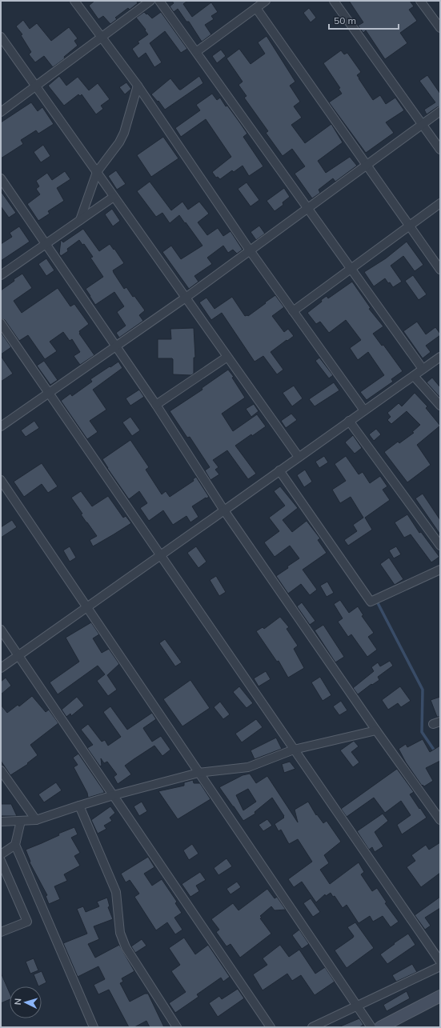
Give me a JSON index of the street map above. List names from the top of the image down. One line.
{"scale_bar":"50 m","north":"left"}
